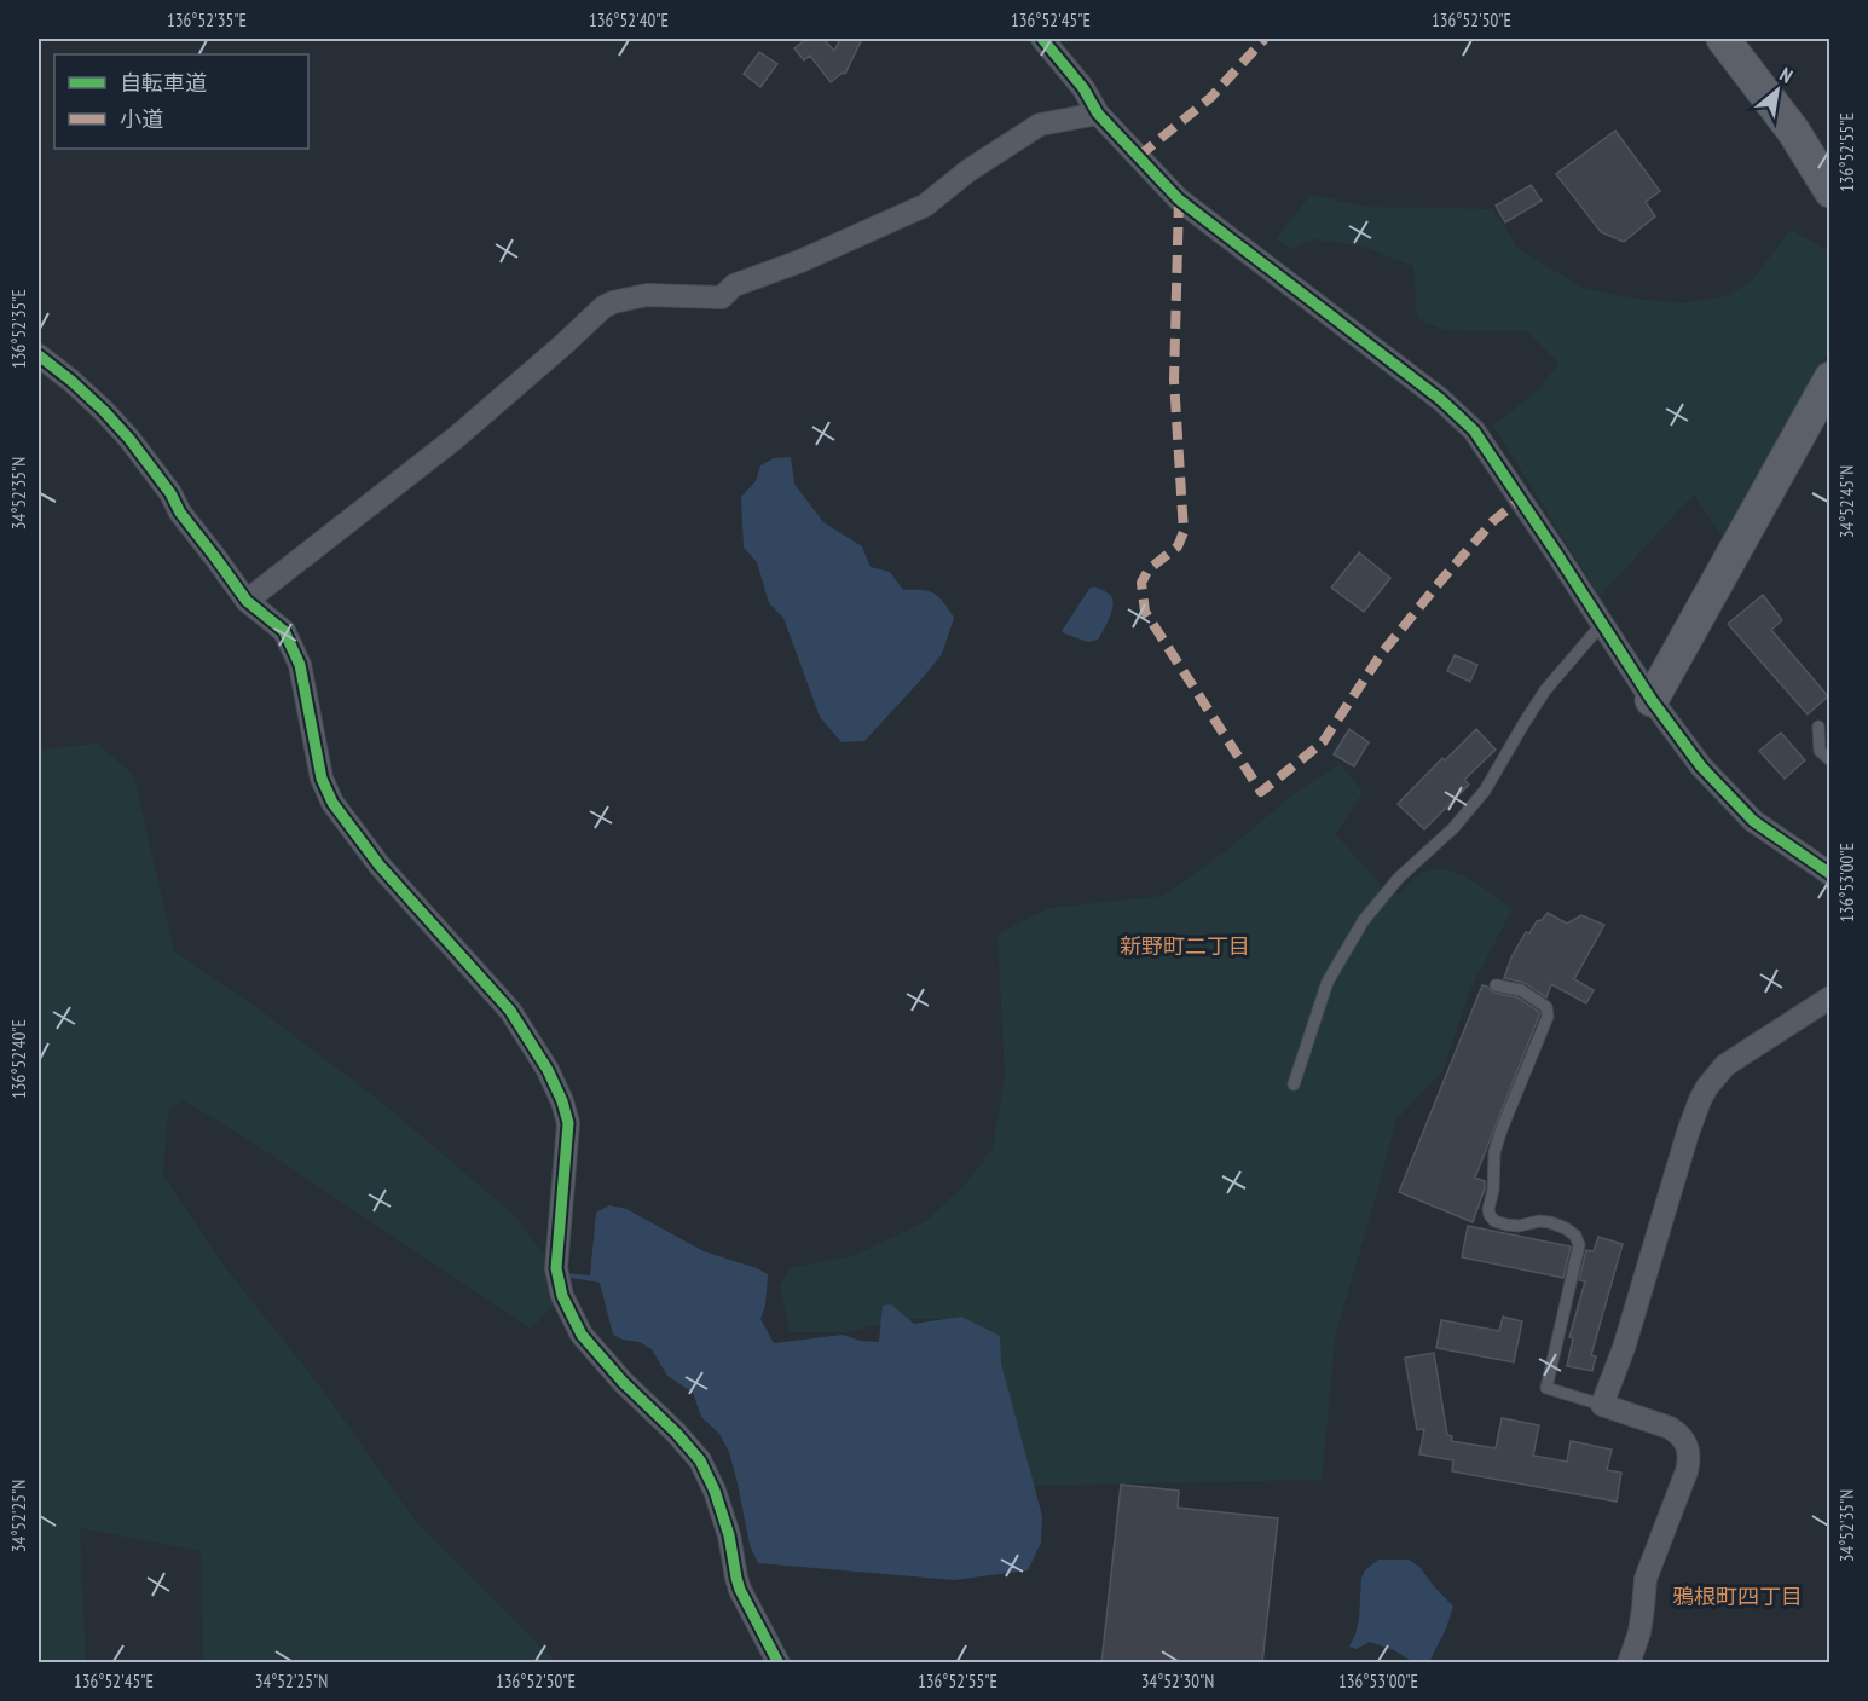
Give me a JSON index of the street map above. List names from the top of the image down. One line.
{"districts":["新野町二丁目","鴉根町四丁目"],"legend":["自転車道","小道"],"north":"top right","coordinates":["136°52'35\"E","136°52'40\"E","136°52'45\"E","136°52'50\"E","136°52'55\"E","34°52'35\"N","34°52'45\"N","136°53'00\"E","34°52'25\"N","34°52'30\"N"]}
